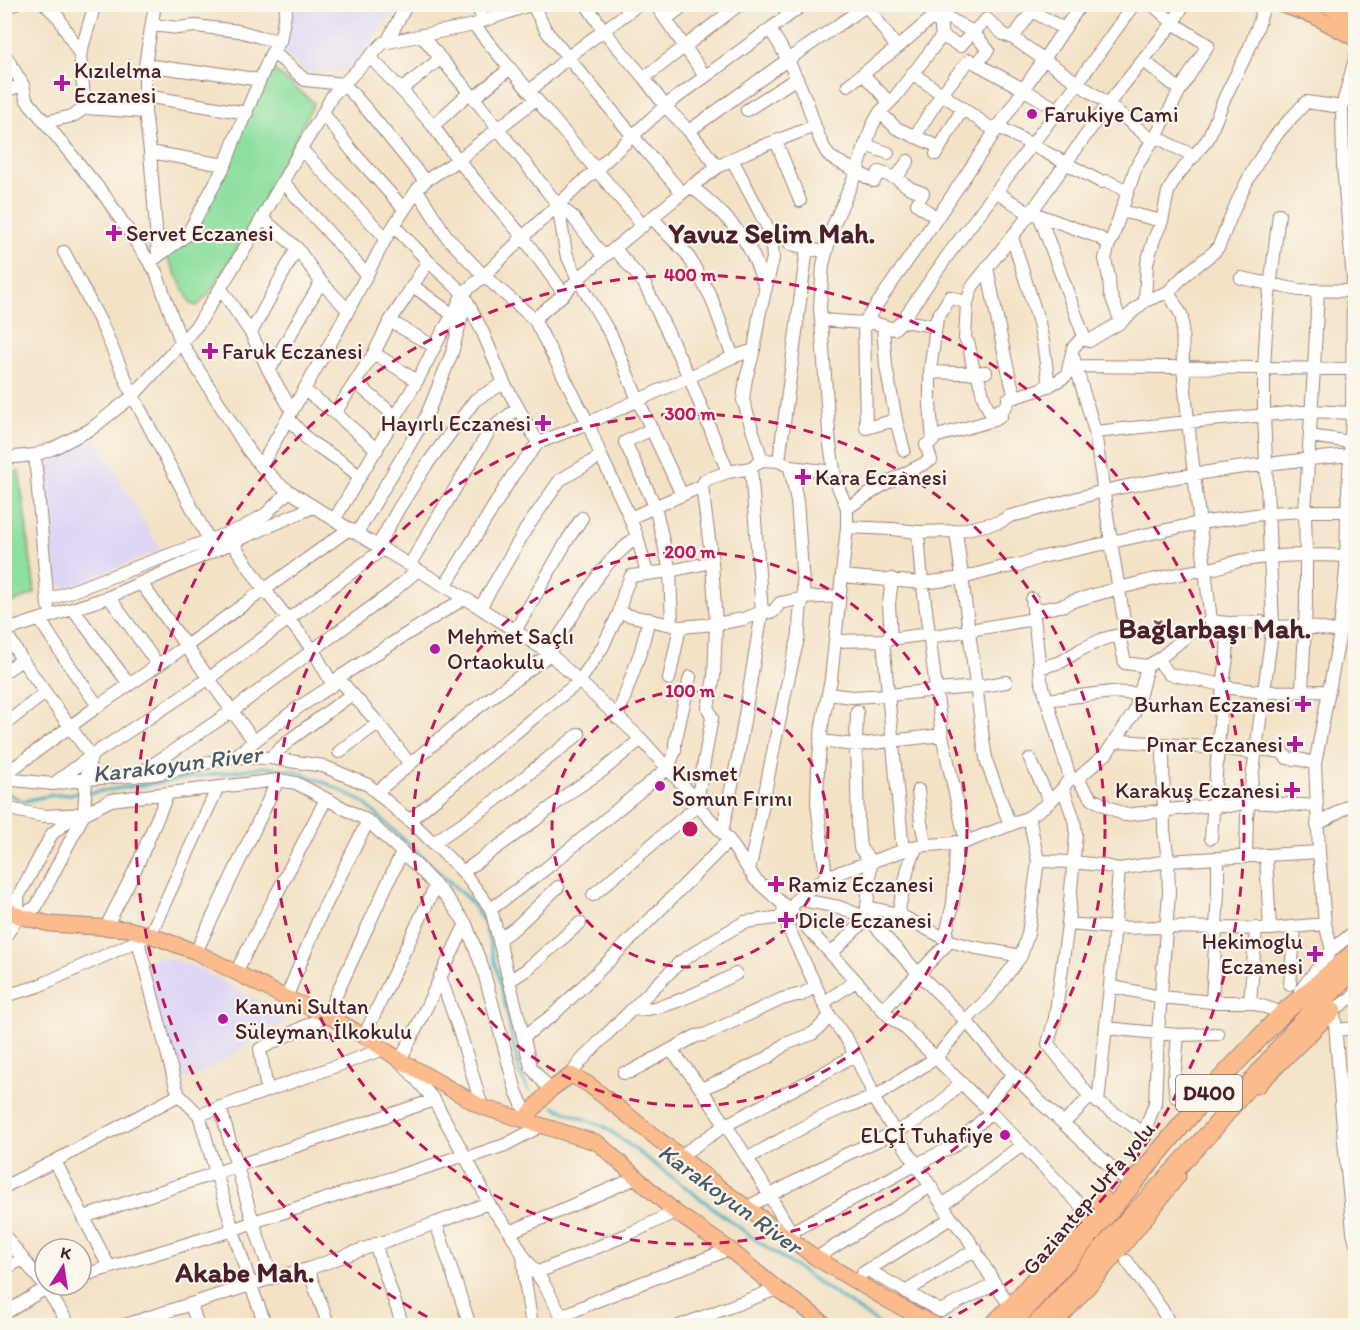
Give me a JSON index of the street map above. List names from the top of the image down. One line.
{"streets":{"highway":["D400","Gaziantep-Urfa yolu"]},"districts":["Yavuz Selim Mah.","Bağlarbaşı Mah.","Akabe Mah."],"water":["Karakoyun River"],"places":{"health":["Kızılelma Eczanesi","Servet Eczanesi","Faruk Eczanesi","Hayırlı Eczanesi","Kara Eczanesi","Burhan Eczanesi","Pınar Eczanesi","Karakuş Eczanesi","Ramiz Eczanesi","Dicle Eczanesi","Hekimoglu Eczanesi"],"other":["Farukiye Cami","Mehmet Saçlı Ortaokulu","Kısmet Somun Fırını","Kanuni Sultan Süleyman İlkokulu","ELÇİ Tuhafiye"]},"north":"top","rings":["400 m","300 m","200 m","100 m"]}
